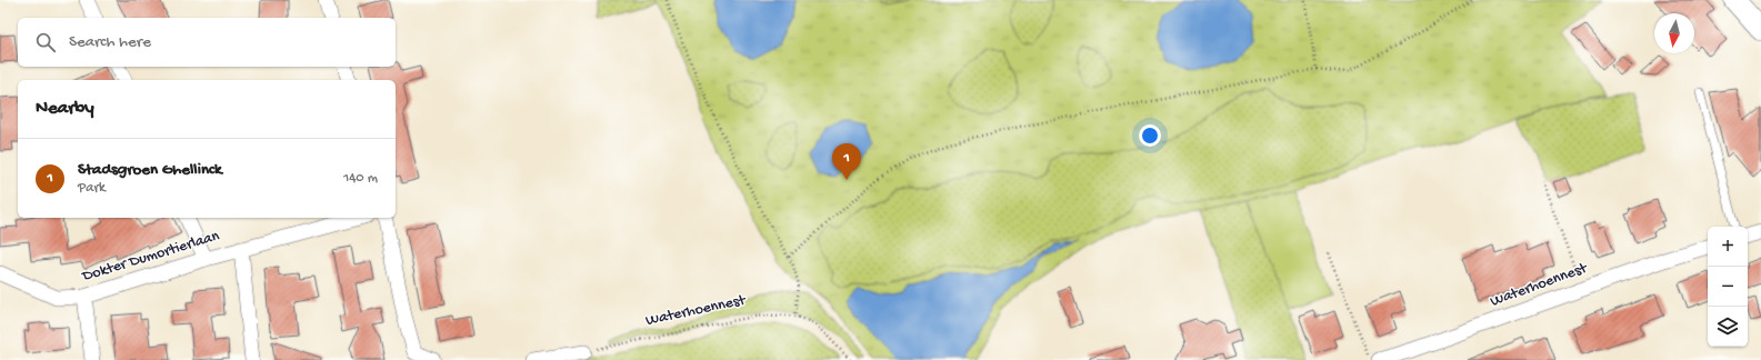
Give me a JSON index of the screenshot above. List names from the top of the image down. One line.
{"streets":{"street":["Dokter Dumortierlaan","Waterhoennest"]},"north":"bottom","page":{"search":"Search here","heading":"Nearby","list":[{"mark":"1","name":"Stadsgroen Ghellinck","note":"Park","value":"140 m"}],"pins":"1","map_buttons":["+","−"]}}
